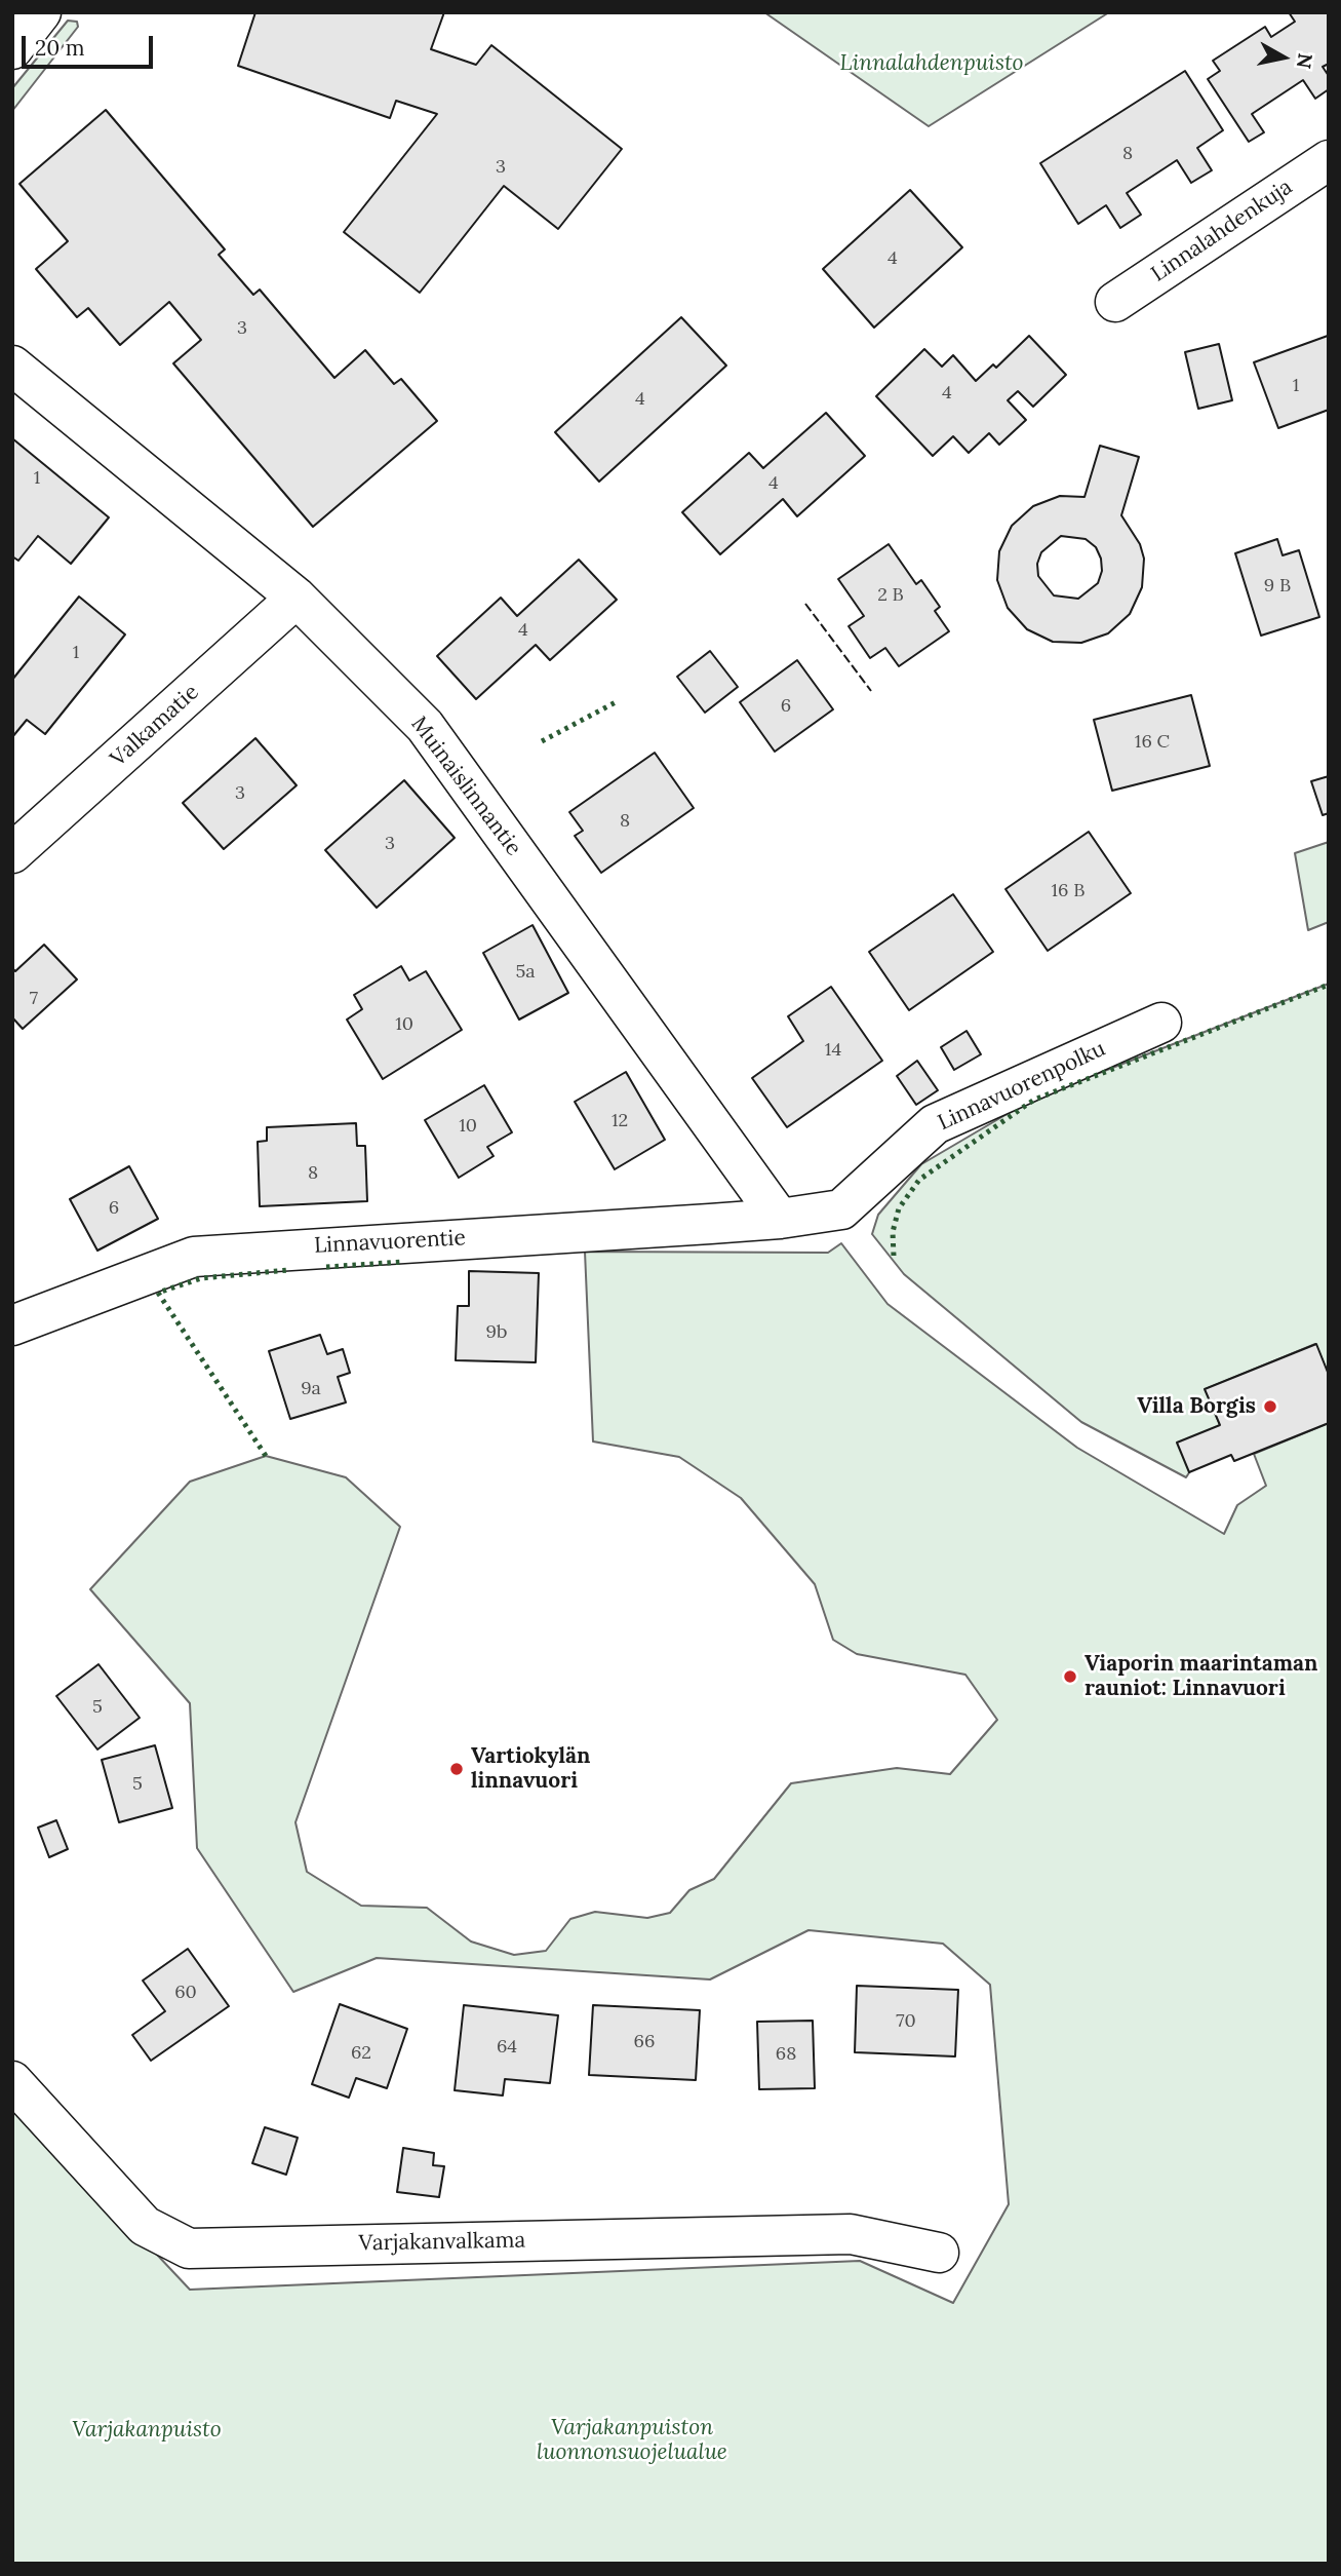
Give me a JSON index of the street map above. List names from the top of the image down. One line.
{"streets":{"street":["Linnalahdenkuja","Valkamatie","Muinaislinnantie","Linnavuorenpolku","Linnavuorentie","Varjakanvalkama"]},"crossings":[["Valkamatie","Muinaislinnantie"],["Muinaislinnantie","Linnavuorenpolku"],["Muinaislinnantie","Linnavuorentie"],["Linnavuorenpolku","Linnavuorentie"]],"parks":["Linnalahdenpuisto","Varjakanpuiston luonnonsuojelualue","Varjakanpuisto"],"places":["Villa Borgis","Viaporin maarintaman rauniot: Linnavuori","Vartiokylän linnavuori"],"house_numbers":["8","3","4","3","1","4","4","1","4","9 B","2 B","4","1","6","16 C","3","8","3","16 B","5a","7","10","14","12","10","8","6","9b","9a","5","5","60","70","66","64","62","68"],"scale_bar":"20 m","north":"right"}
